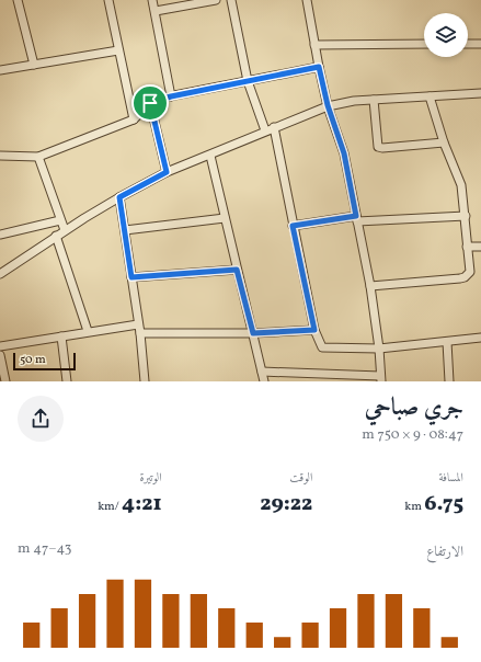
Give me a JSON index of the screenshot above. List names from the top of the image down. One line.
{"scale_bar":"50 m","page":{"scale":"50 m","heading":["جري صباحي","08:47 · 9 × 750 m"],"stats":[["المسافة","6.75 km"],["الوقت","29:22"],["الوتيرة","4:21 /km"]],"chart":["الارتفاع","43–47 m"]}}
